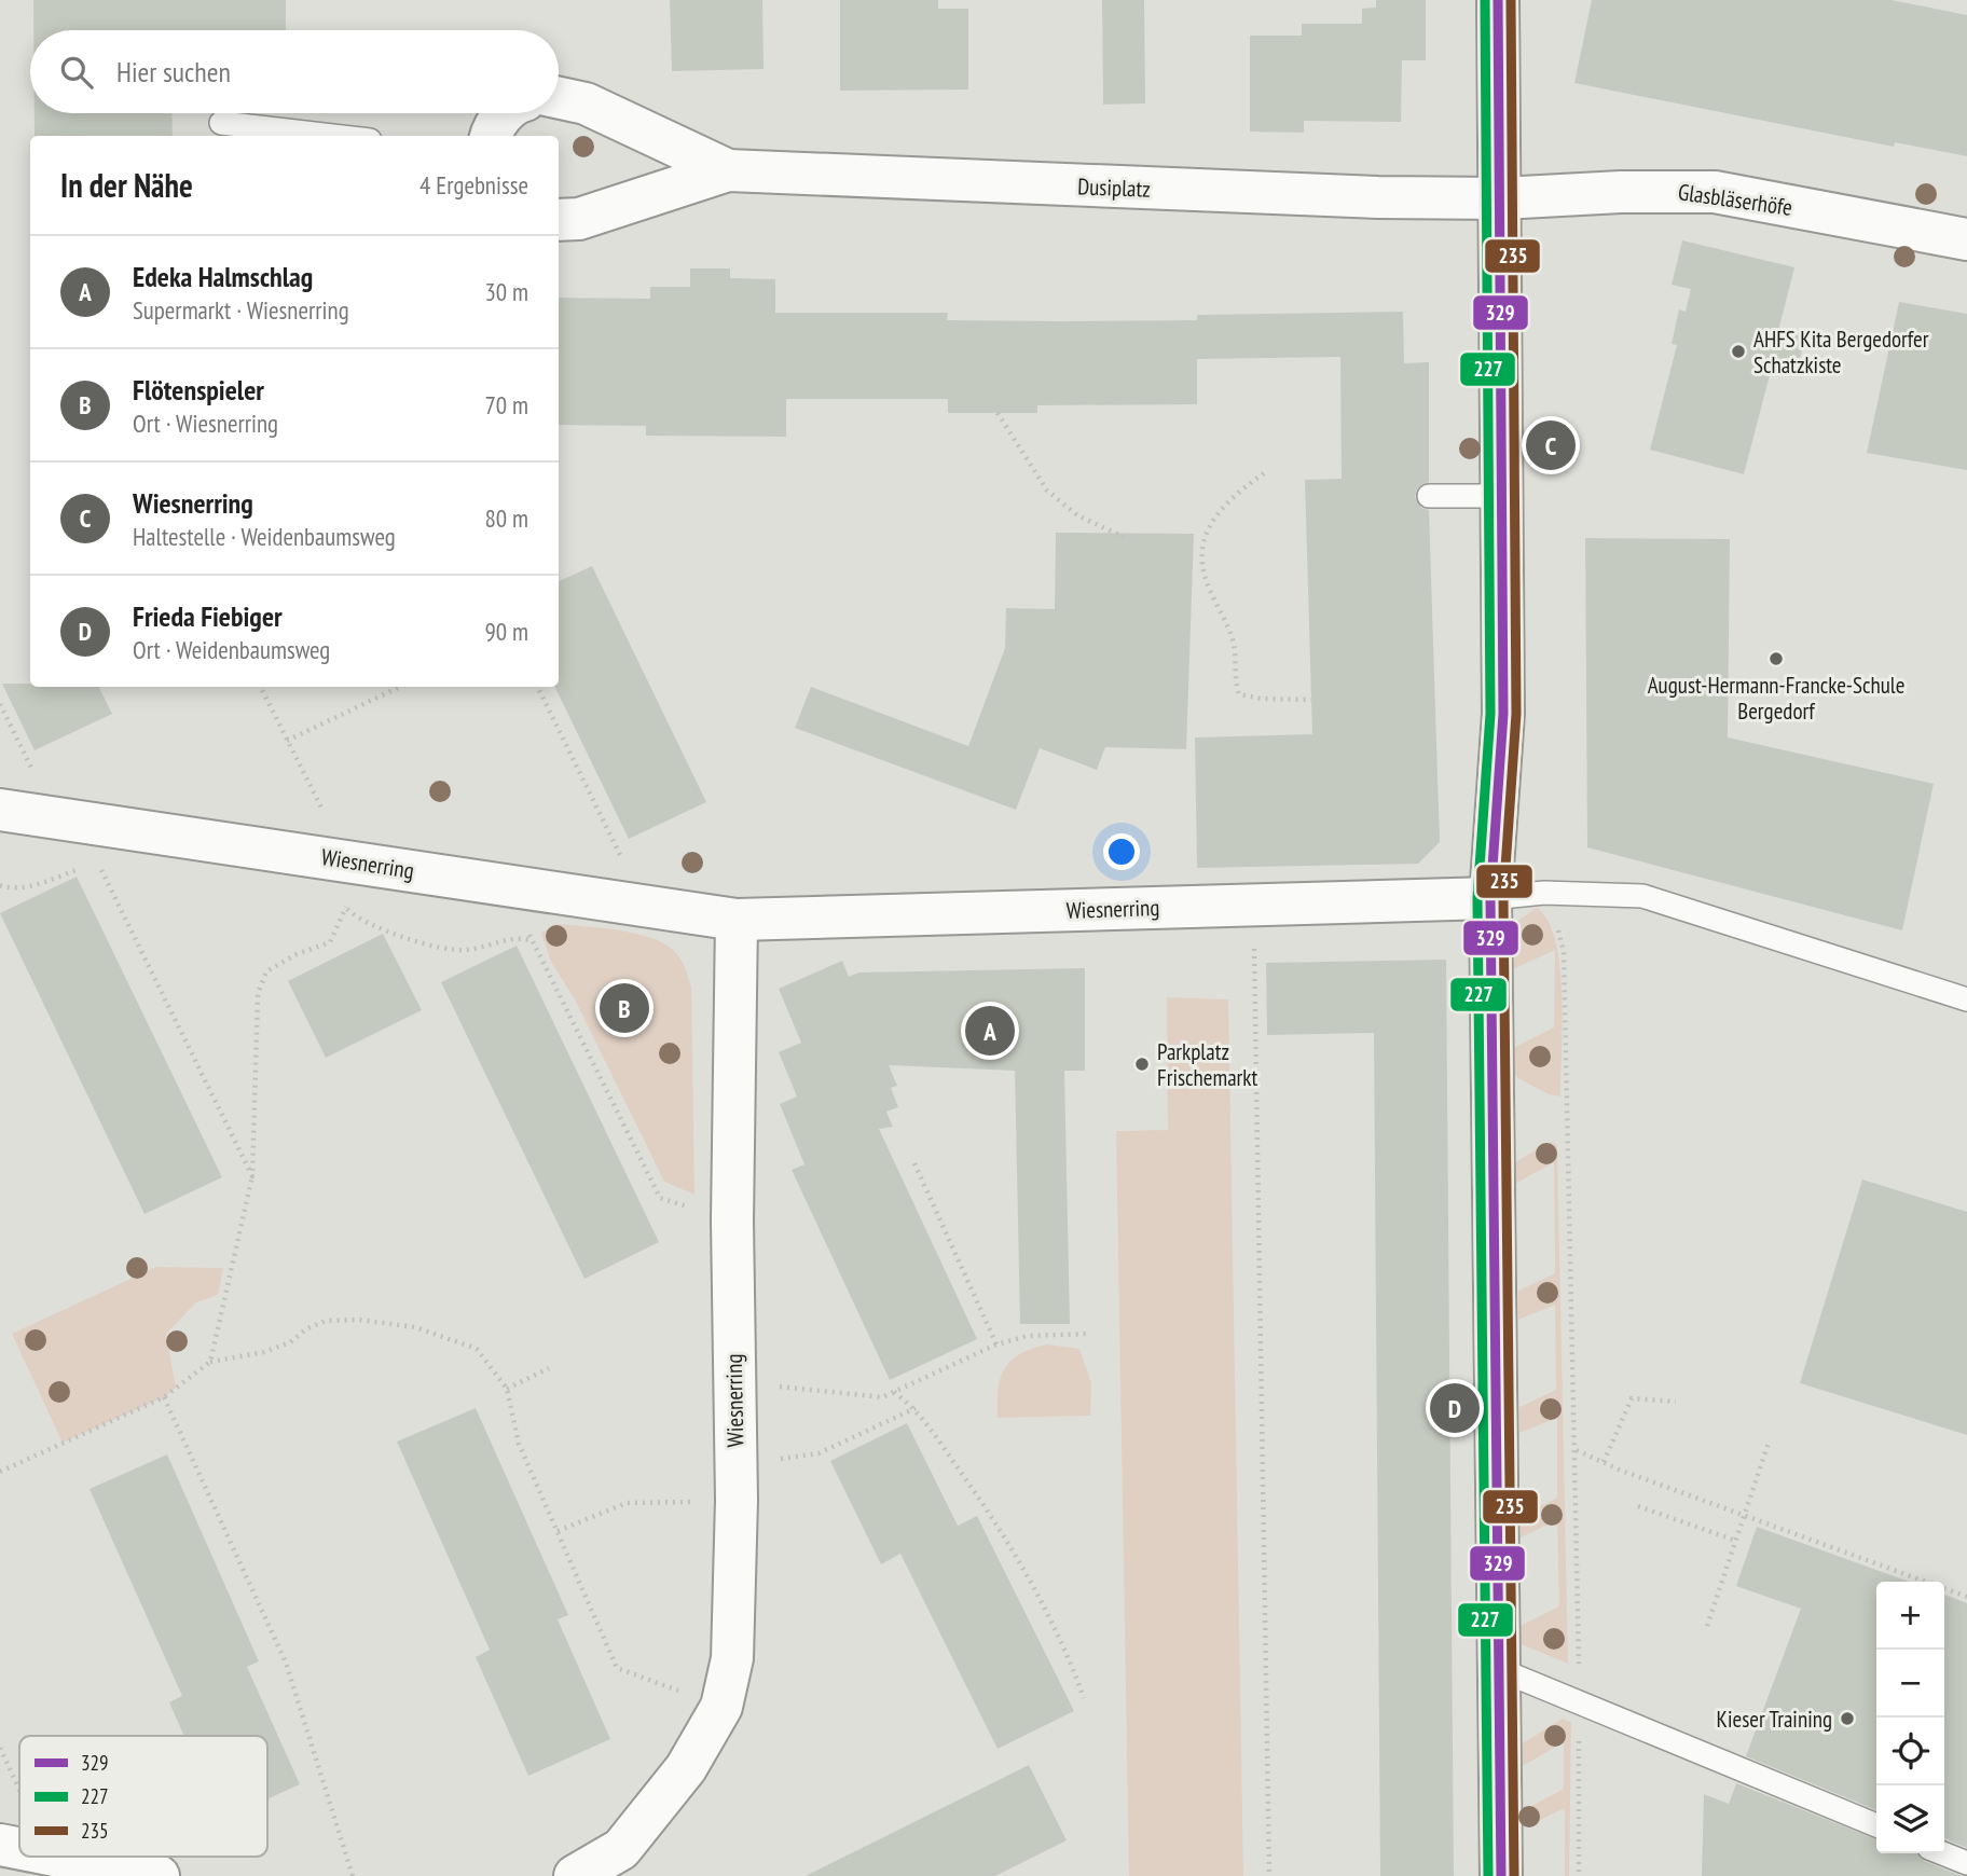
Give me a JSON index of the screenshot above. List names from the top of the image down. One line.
{"streets":{"street":["Dusiplatz","Glasbläserhöfe","Wiesnerring"]},"crossings":[["Dusiplatz","Glasbläserhöfe"]],"places":["AHFS Kita Bergedorfer Schatzkiste","August-Hermann-Francke-Schule Bergedorf","Parkplatz Frischemarkt","Kieser Training"],"lines":["transit line 329","transit line 227","transit line 235"],"legend":["329","227","235"],"page":{"search":"Hier suchen","heading":["In der Nähe","4 Ergebnisse"],"list":[{"mark":"A","name":"Edeka Halmschlag","note":"Supermarkt · Wiesnerring","value":"30 m"},{"mark":"B","name":"Flötenspieler","note":"Ort · Wiesnerring","value":"70 m"},{"mark":"C","name":"Wiesnerring","note":"Haltestelle · Weidenbaumsweg","value":"80 m"},{"mark":"D","name":"Frieda Fiebiger","note":"Ort · Weidenbaumsweg","value":"90 m"}],"pins":["C","B","A","D"],"map_buttons":["+","−"]}}
